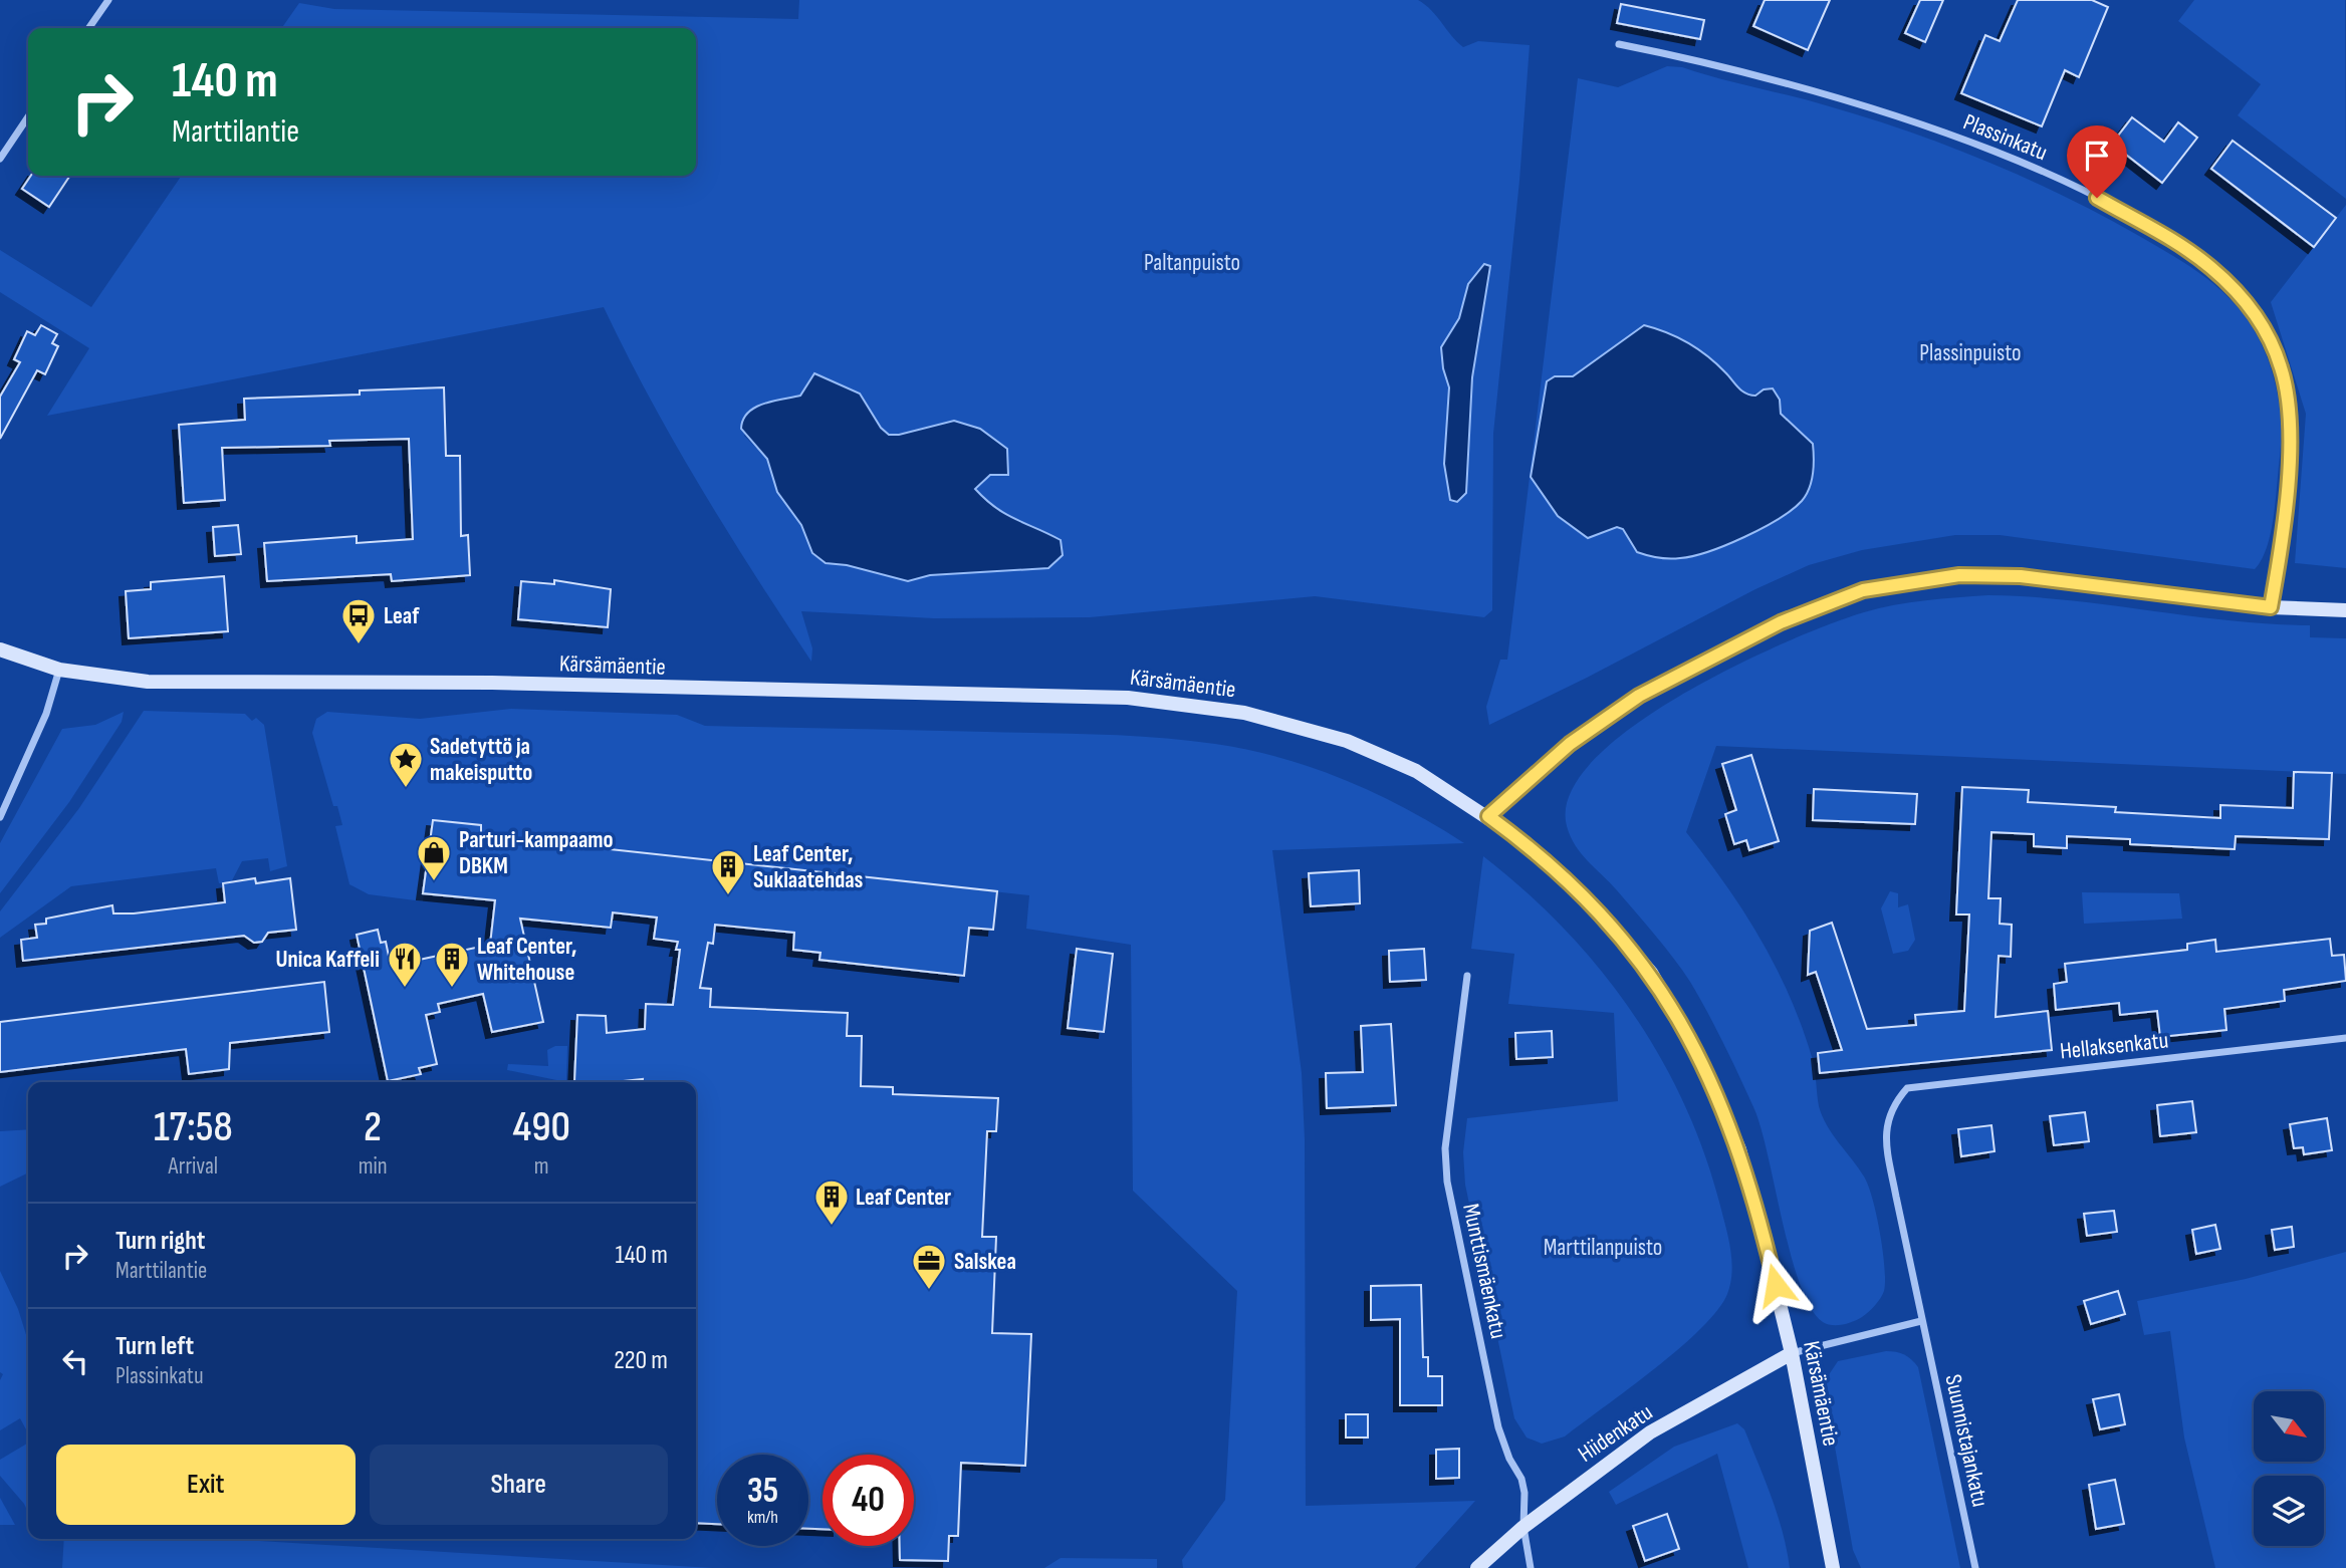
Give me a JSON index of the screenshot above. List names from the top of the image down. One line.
{"streets":{"street":["Plassinkatu","Kärsämäentie","Hellaksenkatu","Munttismäenkatu","Hiidenkatu","Suunnistajankatu"]},"crossings":[["Kärsämäentie","Hiidenkatu"],["Hellaksenkatu","Suunnistajankatu"],["Munttismäenkatu","Hiidenkatu"]],"parks":["Paltanpuisto","Plassinpuisto","Marttilanpuisto"],"places":{"bus stop":["Leaf"],"place":["Sadetyttö ja makeisputto"],"shop":["Parturi-kampaamo DBKM"],"building":["Leaf Center, Suklaatehdas","Leaf Center, Whitehouse","Leaf Center"],"restaurant":["Unica Kaffeli"],"office":["Salskea"]},"north":"bottom right","page":{"turn":["140 m","Marttilantie"],"eta":["17:58","Arrival","2","min","490","m"],"list":[{"name":"Turn right","note":"Marttilantie","value":"140 m"},{"name":"Turn left","note":"Plassinkatu","value":"220 m"}],"buttons":["Exit","Share"],"speed":"35 km/h","limit":"40"}}
